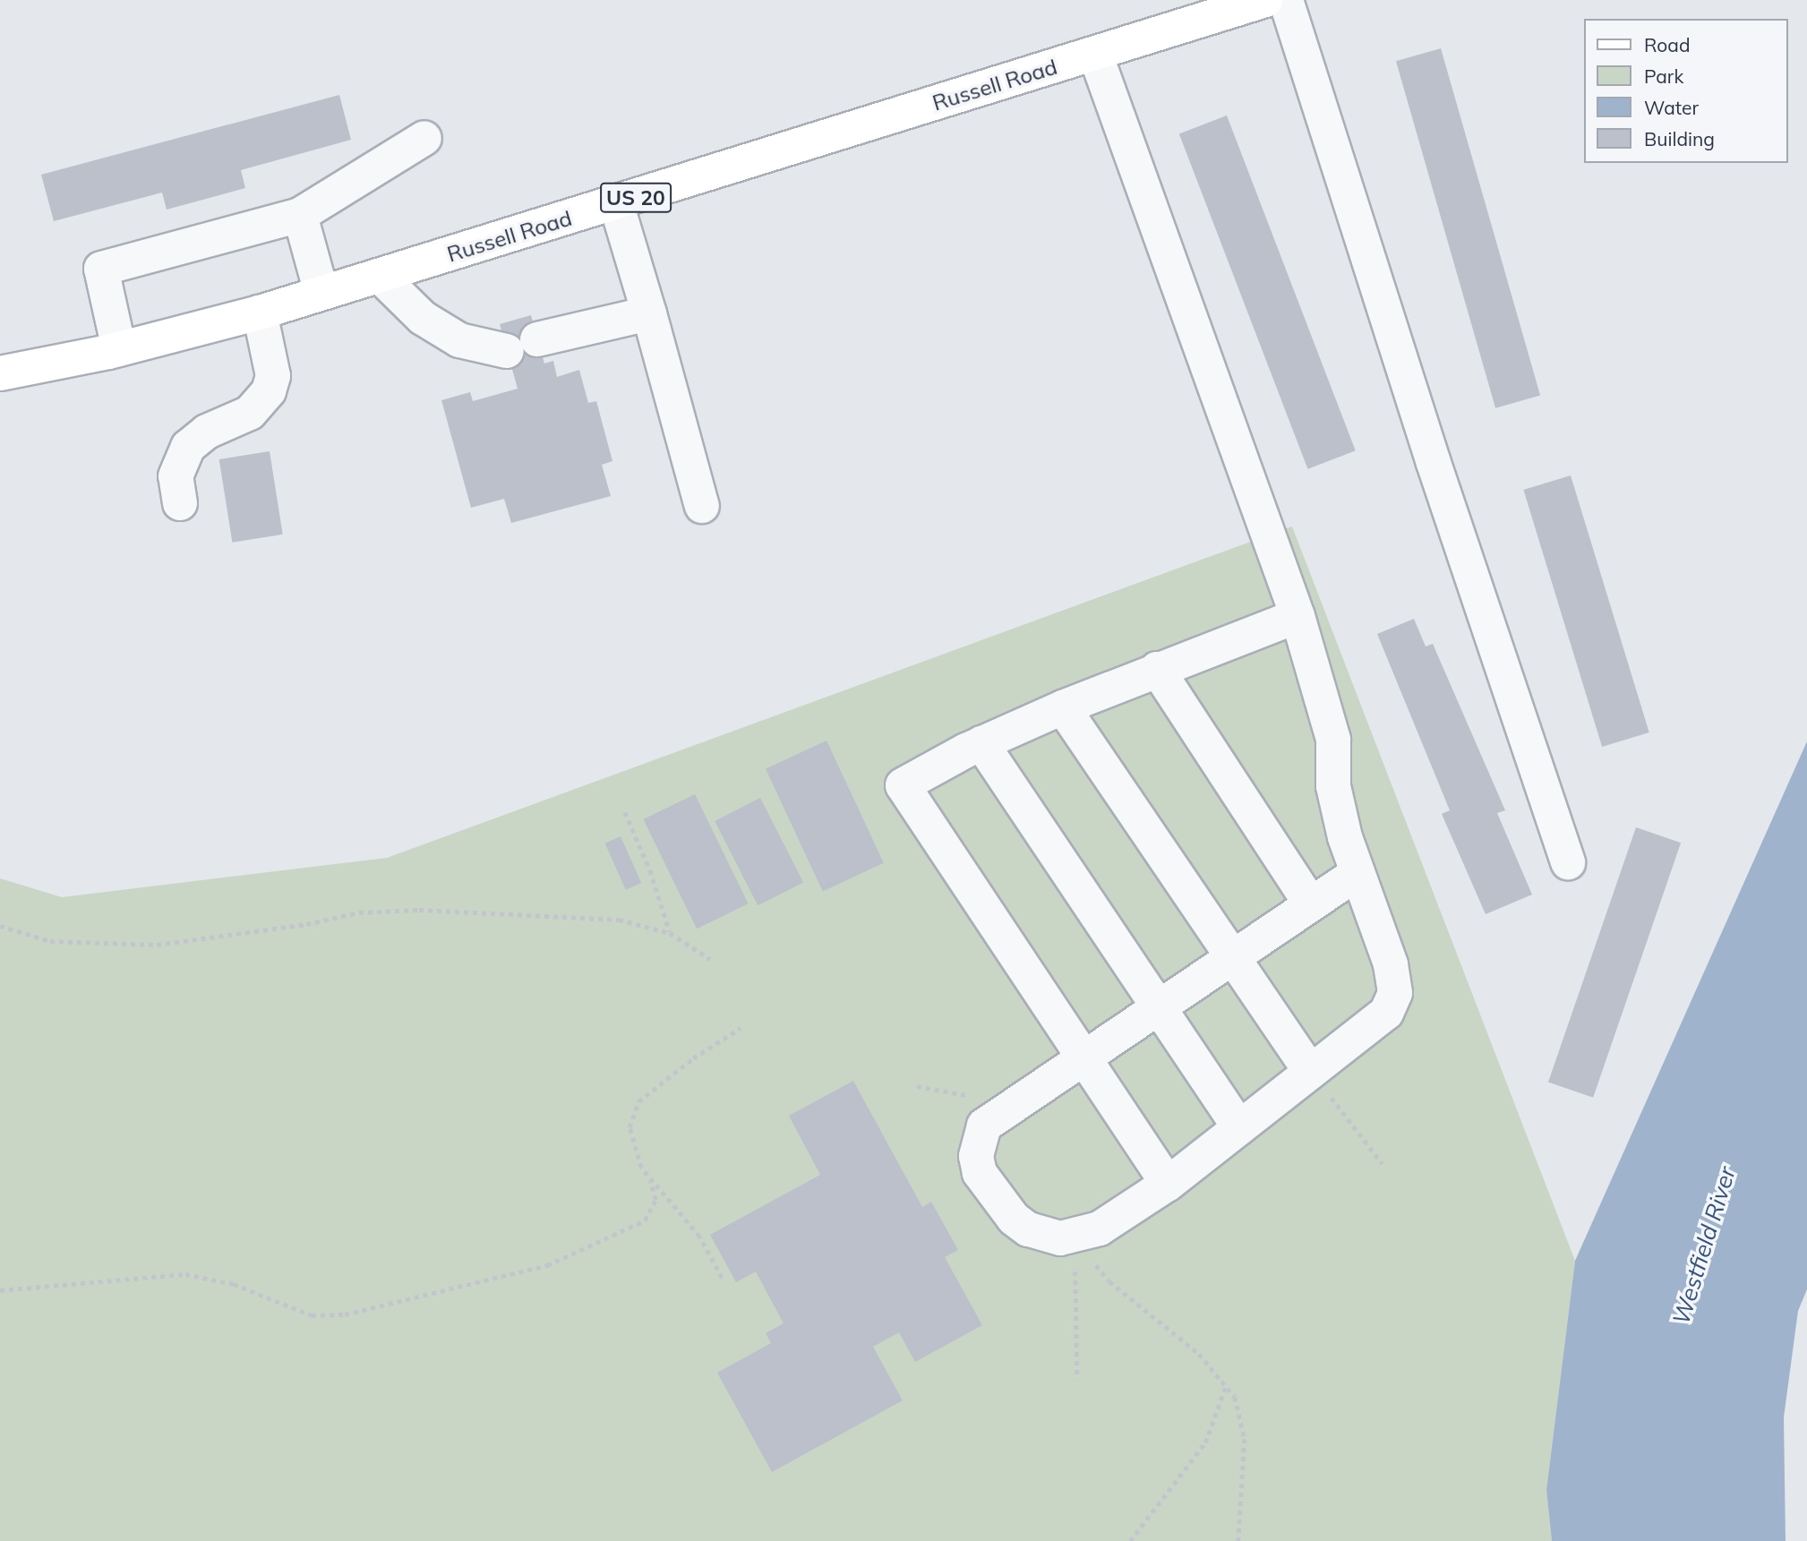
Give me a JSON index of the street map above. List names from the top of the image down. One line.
{"streets":{"main road":["Russell Road","US 20"]},"water":["Westfield River"],"legend":["Road","Park","Water","Building"]}
